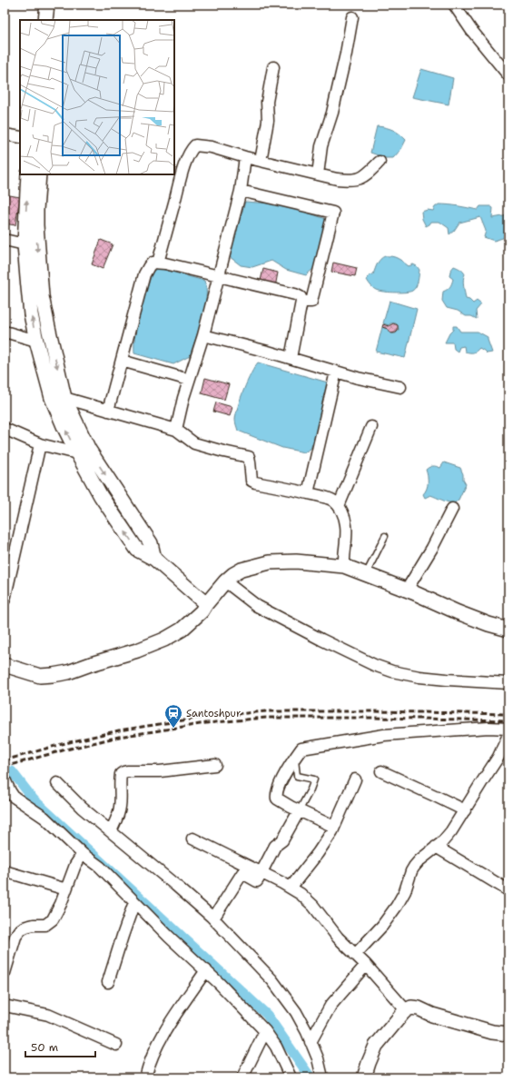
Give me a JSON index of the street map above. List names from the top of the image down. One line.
{"places":{"station":["Santoshpur"]},"scale_bar":"50 m"}
